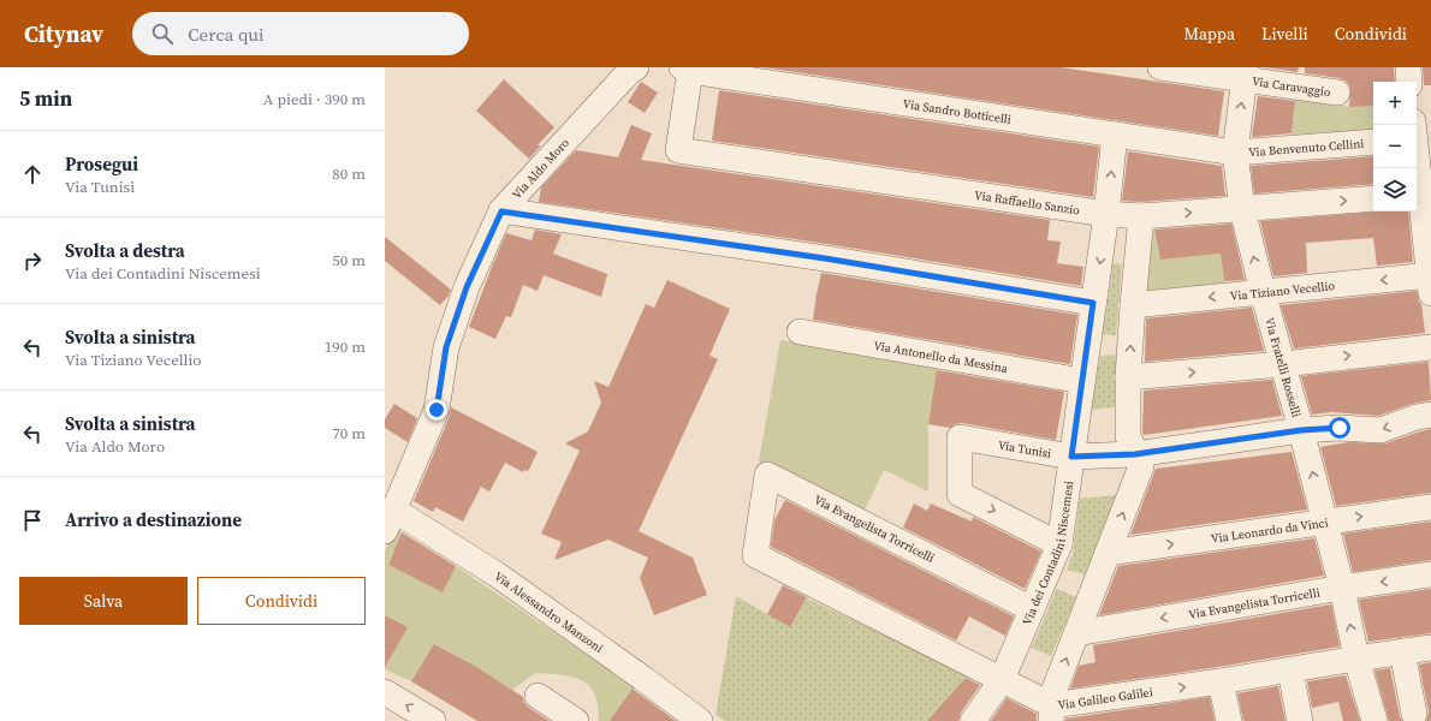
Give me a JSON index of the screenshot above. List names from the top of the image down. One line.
{"streets":{"street":["Via Caravaggio","Via Sandro Botticelli","Via Benvenuto Cellini","Via Aldo Moro","Via Raffaello Sanzio","Via Tiziano Vecellio","Via Antonello da Messina","Via Fratelli Rosselli","Via Tunisi","Via Evangelista Torricelli","Via Leonardo da Vinci","Via dei Contadini Niscemesi","Via Alessandro Manzoni","Via Galileo Galilei"]},"crossings":[["Via Caravaggio","Via Fratelli Rosselli"],["Via Sandro Botticelli","Via Benvenuto Cellini"],["Via Sandro Botticelli","Via Raffaello Sanzio"],["Via Sandro Botticelli","Via Fratelli Rosselli"],["Via Sandro Botticelli","Via dei Contadini Niscemesi"],["Via Benvenuto Cellini","Via Fratelli Rosselli"],["Via Aldo Moro","Via Alessandro Manzoni"],["Via Raffaello Sanzio","Via Fratelli Rosselli"],["Via Raffaello Sanzio","Via dei Contadini Niscemesi"],["Via Tiziano Vecellio","Via Fratelli Rosselli"],["Via Antonello da Messina","Via dei Contadini Niscemesi"],["Via Fratelli Rosselli","Via Tunisi"],["Via Fratelli Rosselli","Via Evangelista Torricelli"],["Via Fratelli Rosselli","Via Leonardo da Vinci"],["Via Fratelli Rosselli","Via Galileo Galilei"],["Via Tunisi","Via dei Contadini Niscemesi"],["Via Evangelista Torricelli","Via dei Contadini Niscemesi"],["Via Evangelista Torricelli","Via Galileo Galilei"],["Via dei Contadini Niscemesi","Via Galileo Galilei"]],"one_way":["Via Evangelista Torricelli"],"page":{"header":"Citynav","search":"Cerca qui","nav":["Mappa","Livelli","Condividi"],"heading":["5 min","A piedi · 390 m"],"map_buttons":["+","−"],"list":[["Prosegui","Via Tunisi","80 m"],["Svolta a destra","Via dei Contadini Niscemesi","50 m"],["Svolta a sinistra","Via Tiziano Vecellio","190 m"],["Svolta a sinistra","Via Aldo Moro","70 m"],"Arrivo a destinazione"],"buttons":["Salva","Condividi"]}}
